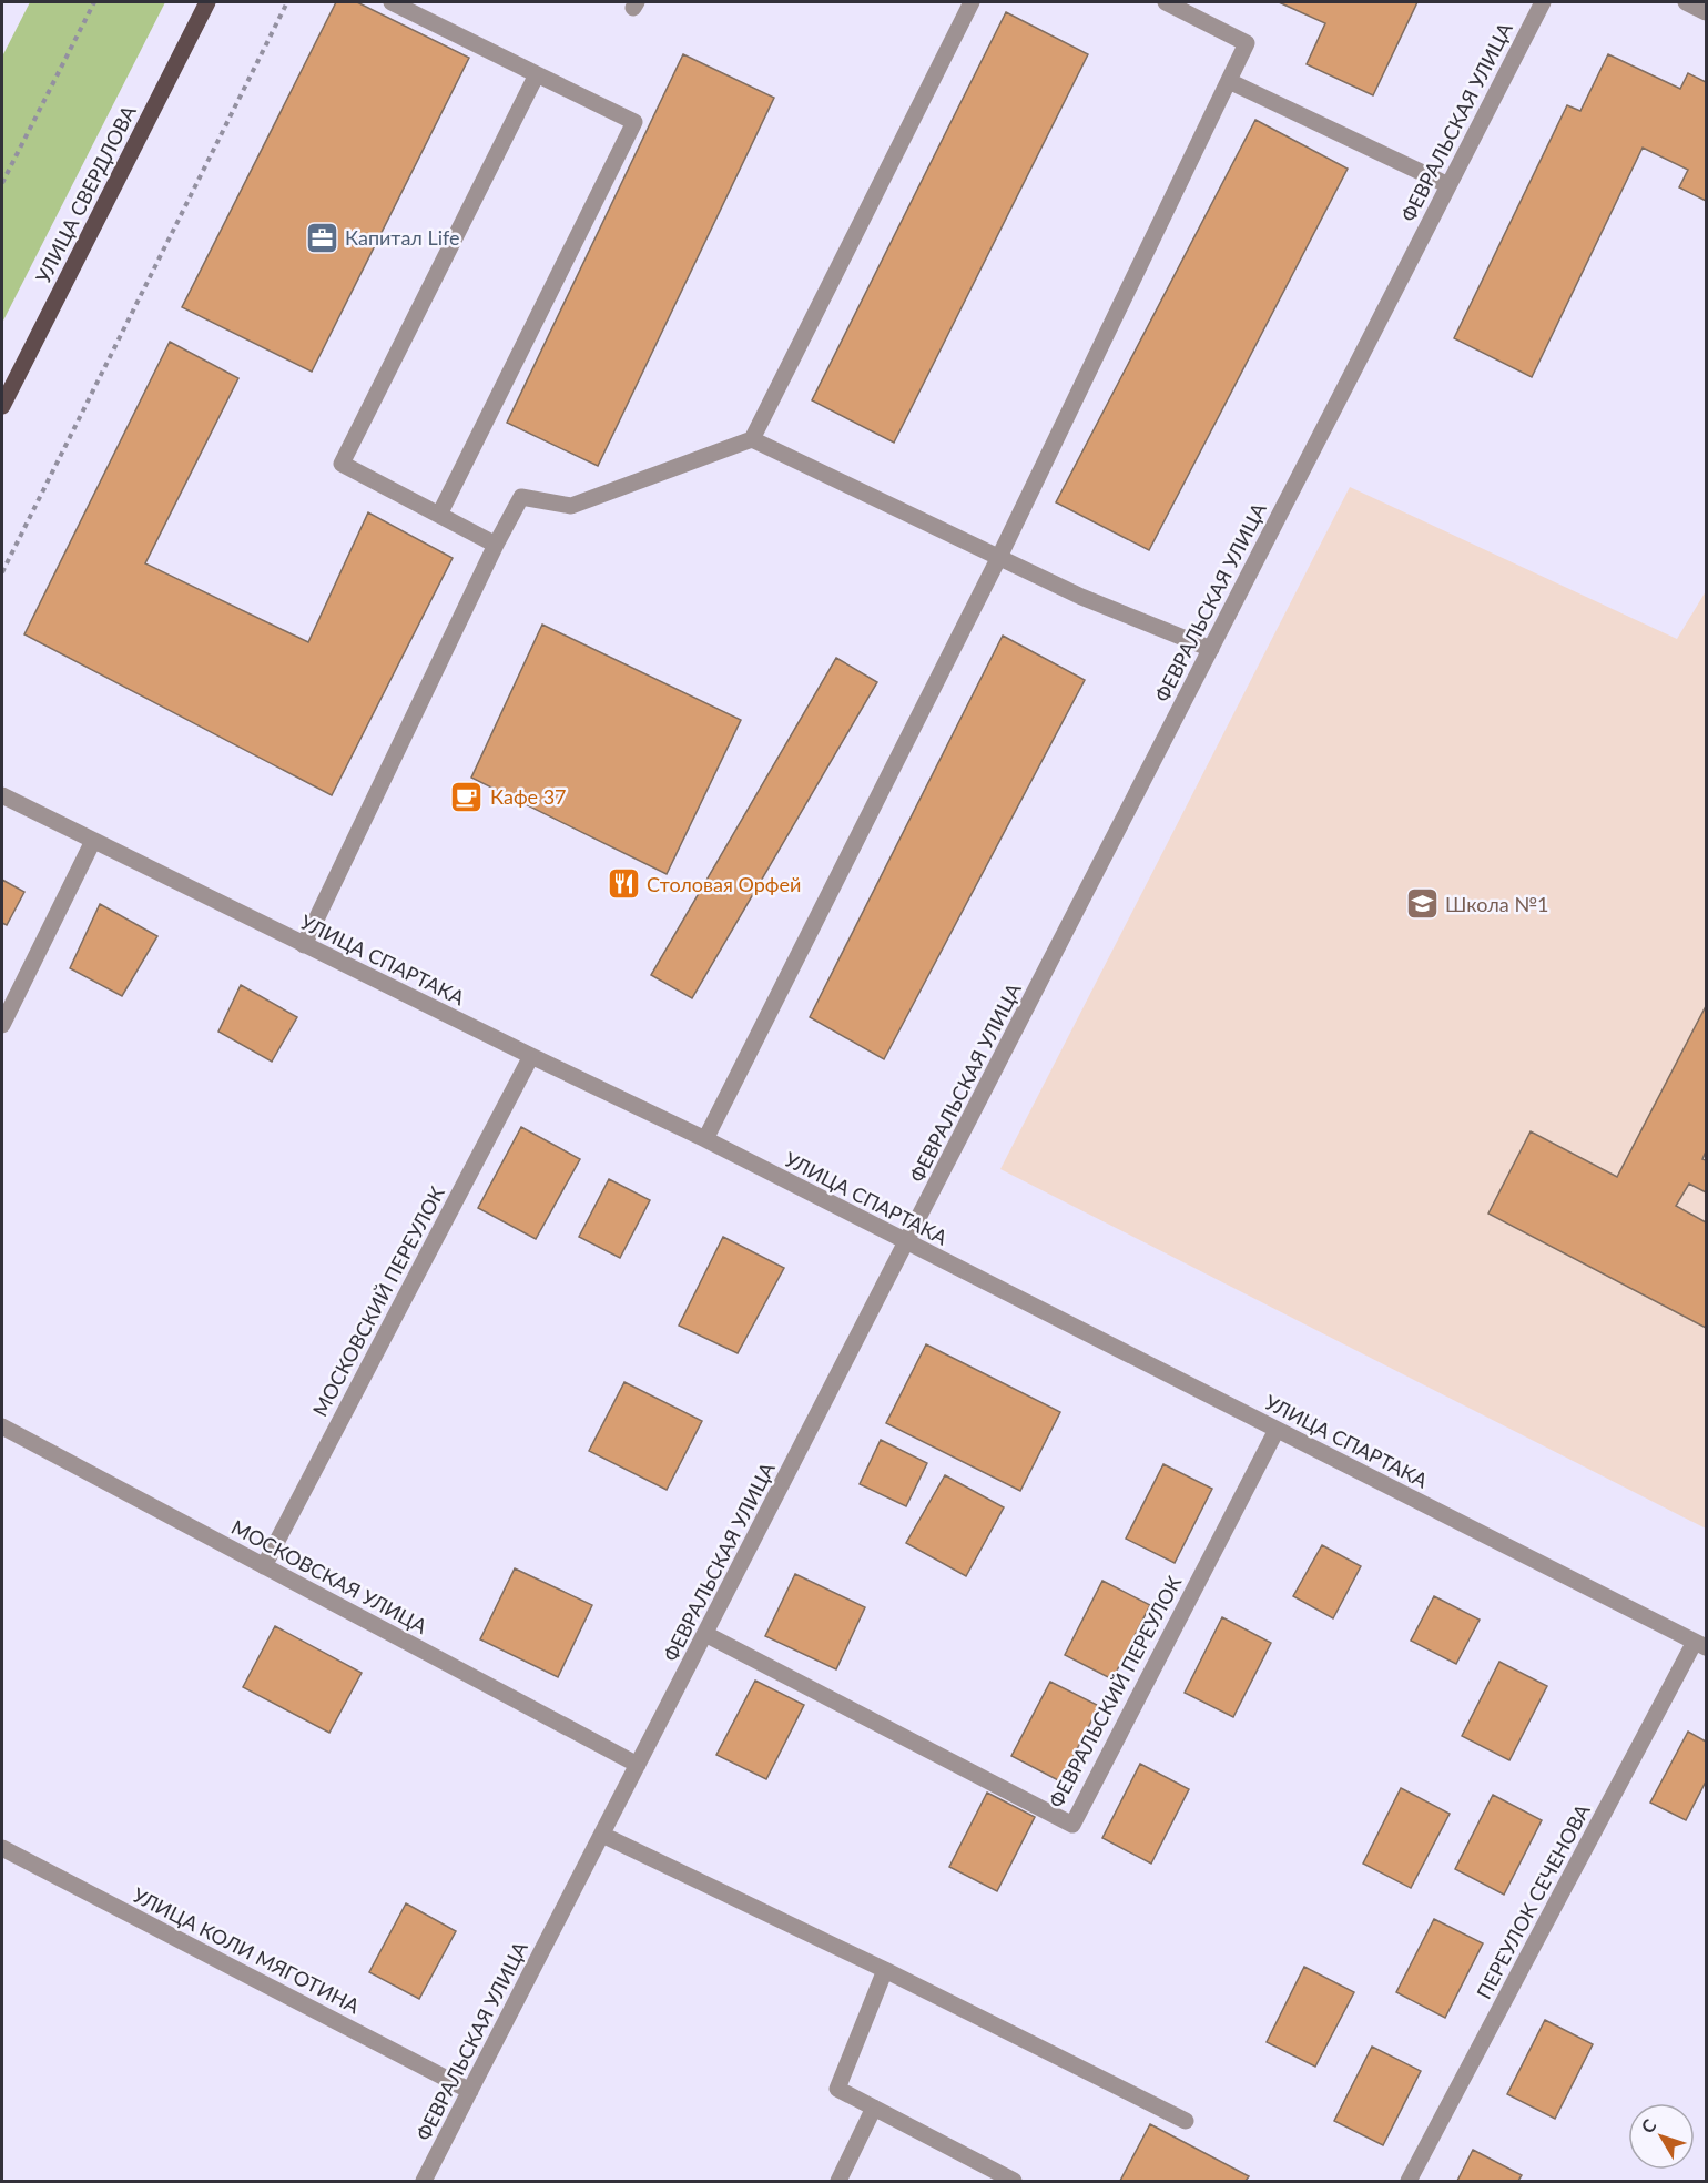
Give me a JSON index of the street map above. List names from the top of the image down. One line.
{"streets":{"main road":["УЛИЦА СВЕРДЛОВА"],"street":["ФЕВРАЛЬСКАЯ УЛИЦА","УЛИЦА СПАРТАКА","МОСКОВСКИЙ ПЕРЕУЛОК","МОСКОВСКАЯ УЛИЦА","ФЕВРАЛЬСКИЙ ПЕРЕУЛОК","ПЕРЕУЛОК СЕЧЕНОВА","УЛИЦА КОЛИ МЯГОТИНА"]},"crossings":[["ФЕВРАЛЬСКАЯ УЛИЦА","УЛИЦА СПАРТАКА"],["ФЕВРАЛЬСКАЯ УЛИЦА","МОСКОВСКАЯ УЛИЦА"],["ФЕВРАЛЬСКАЯ УЛИЦА","ФЕВРАЛЬСКИЙ ПЕРЕУЛОК"],["ФЕВРАЛЬСКАЯ УЛИЦА","УЛИЦА КОЛИ МЯГОТИНА"],["УЛИЦА СПАРТАКА","МОСКОВСКИЙ ПЕРЕУЛОК"],["УЛИЦА СПАРТАКА","ФЕВРАЛЬСКИЙ ПЕРЕУЛОК"],["УЛИЦА СПАРТАКА","ПЕРЕУЛОК СЕЧЕНОВА"],["МОСКОВСКИЙ ПЕРЕУЛОК","МОСКОВСКАЯ УЛИЦА"]],"places":{"office":["Капитал Life"],"cafe":["Кафе 37"],"restaurant":["Столовая Орфей"],"school or university":["Школа №1"]},"north":"top left"}
